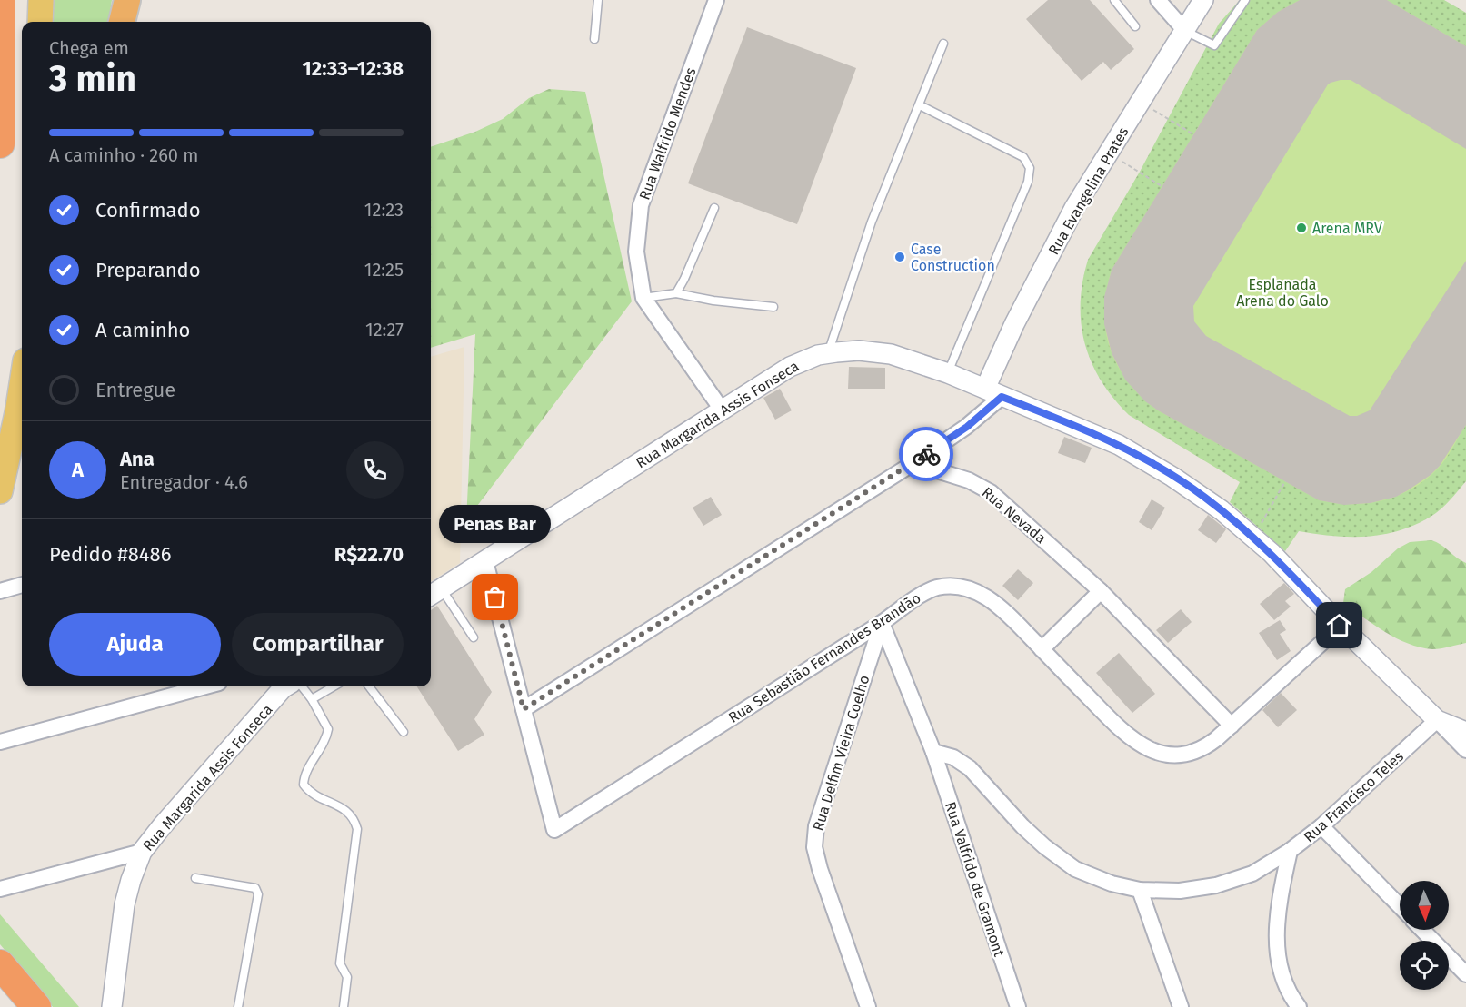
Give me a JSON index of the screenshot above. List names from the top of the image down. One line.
{"streets":{"street":["Rua Walfrido Mendes","Rua Evangelina Prates","Rua Margarida Assis Fonseca","Rua Nevada","Rua Sebastião Fernandes Brandão","Rua Delfim Vieira Coelho","Rua Francisco Teles","Rua Valfrido de Gramont"]},"crossings":[["Rua Walfrido Mendes","Rua Margarida Assis Fonseca"],["Rua Evangelina Prates","Rua Margarida Assis Fonseca"],["Rua Evangelina Prates","Rua Nevada"],["Rua Evangelina Prates","Rua Sebastião Fernandes Brandão"],["Rua Margarida Assis Fonseca","Rua Sebastião Fernandes Brandão"],["Rua Margarida Assis Fonseca","Rua Francisco Teles"],["Rua Nevada","Rua Sebastião Fernandes Brandão"],["Rua Sebastião Fernandes Brandão","Rua Delfim Vieira Coelho"],["Rua Francisco Teles","Rua Valfrido de Gramont"]],"parks":["Esplanada Arena do Galo"],"places":["Arena MRV","Case Construction","Penas Bar"],"north":"bottom","page":{"heading":["3 min","Chega em","12:33–12:38"],"panel":["Ana","Entregador · 4.6","Pedido #8486","R$22.70"],"bar":"A caminho · 260 m","list":[["Confirmado","12:23"],["Preparando","12:25"],["A caminho","12:27"],"Entregue"],"round":"A","bubble":"Penas Bar","buttons":["Ajuda","Compartilhar"]}}
